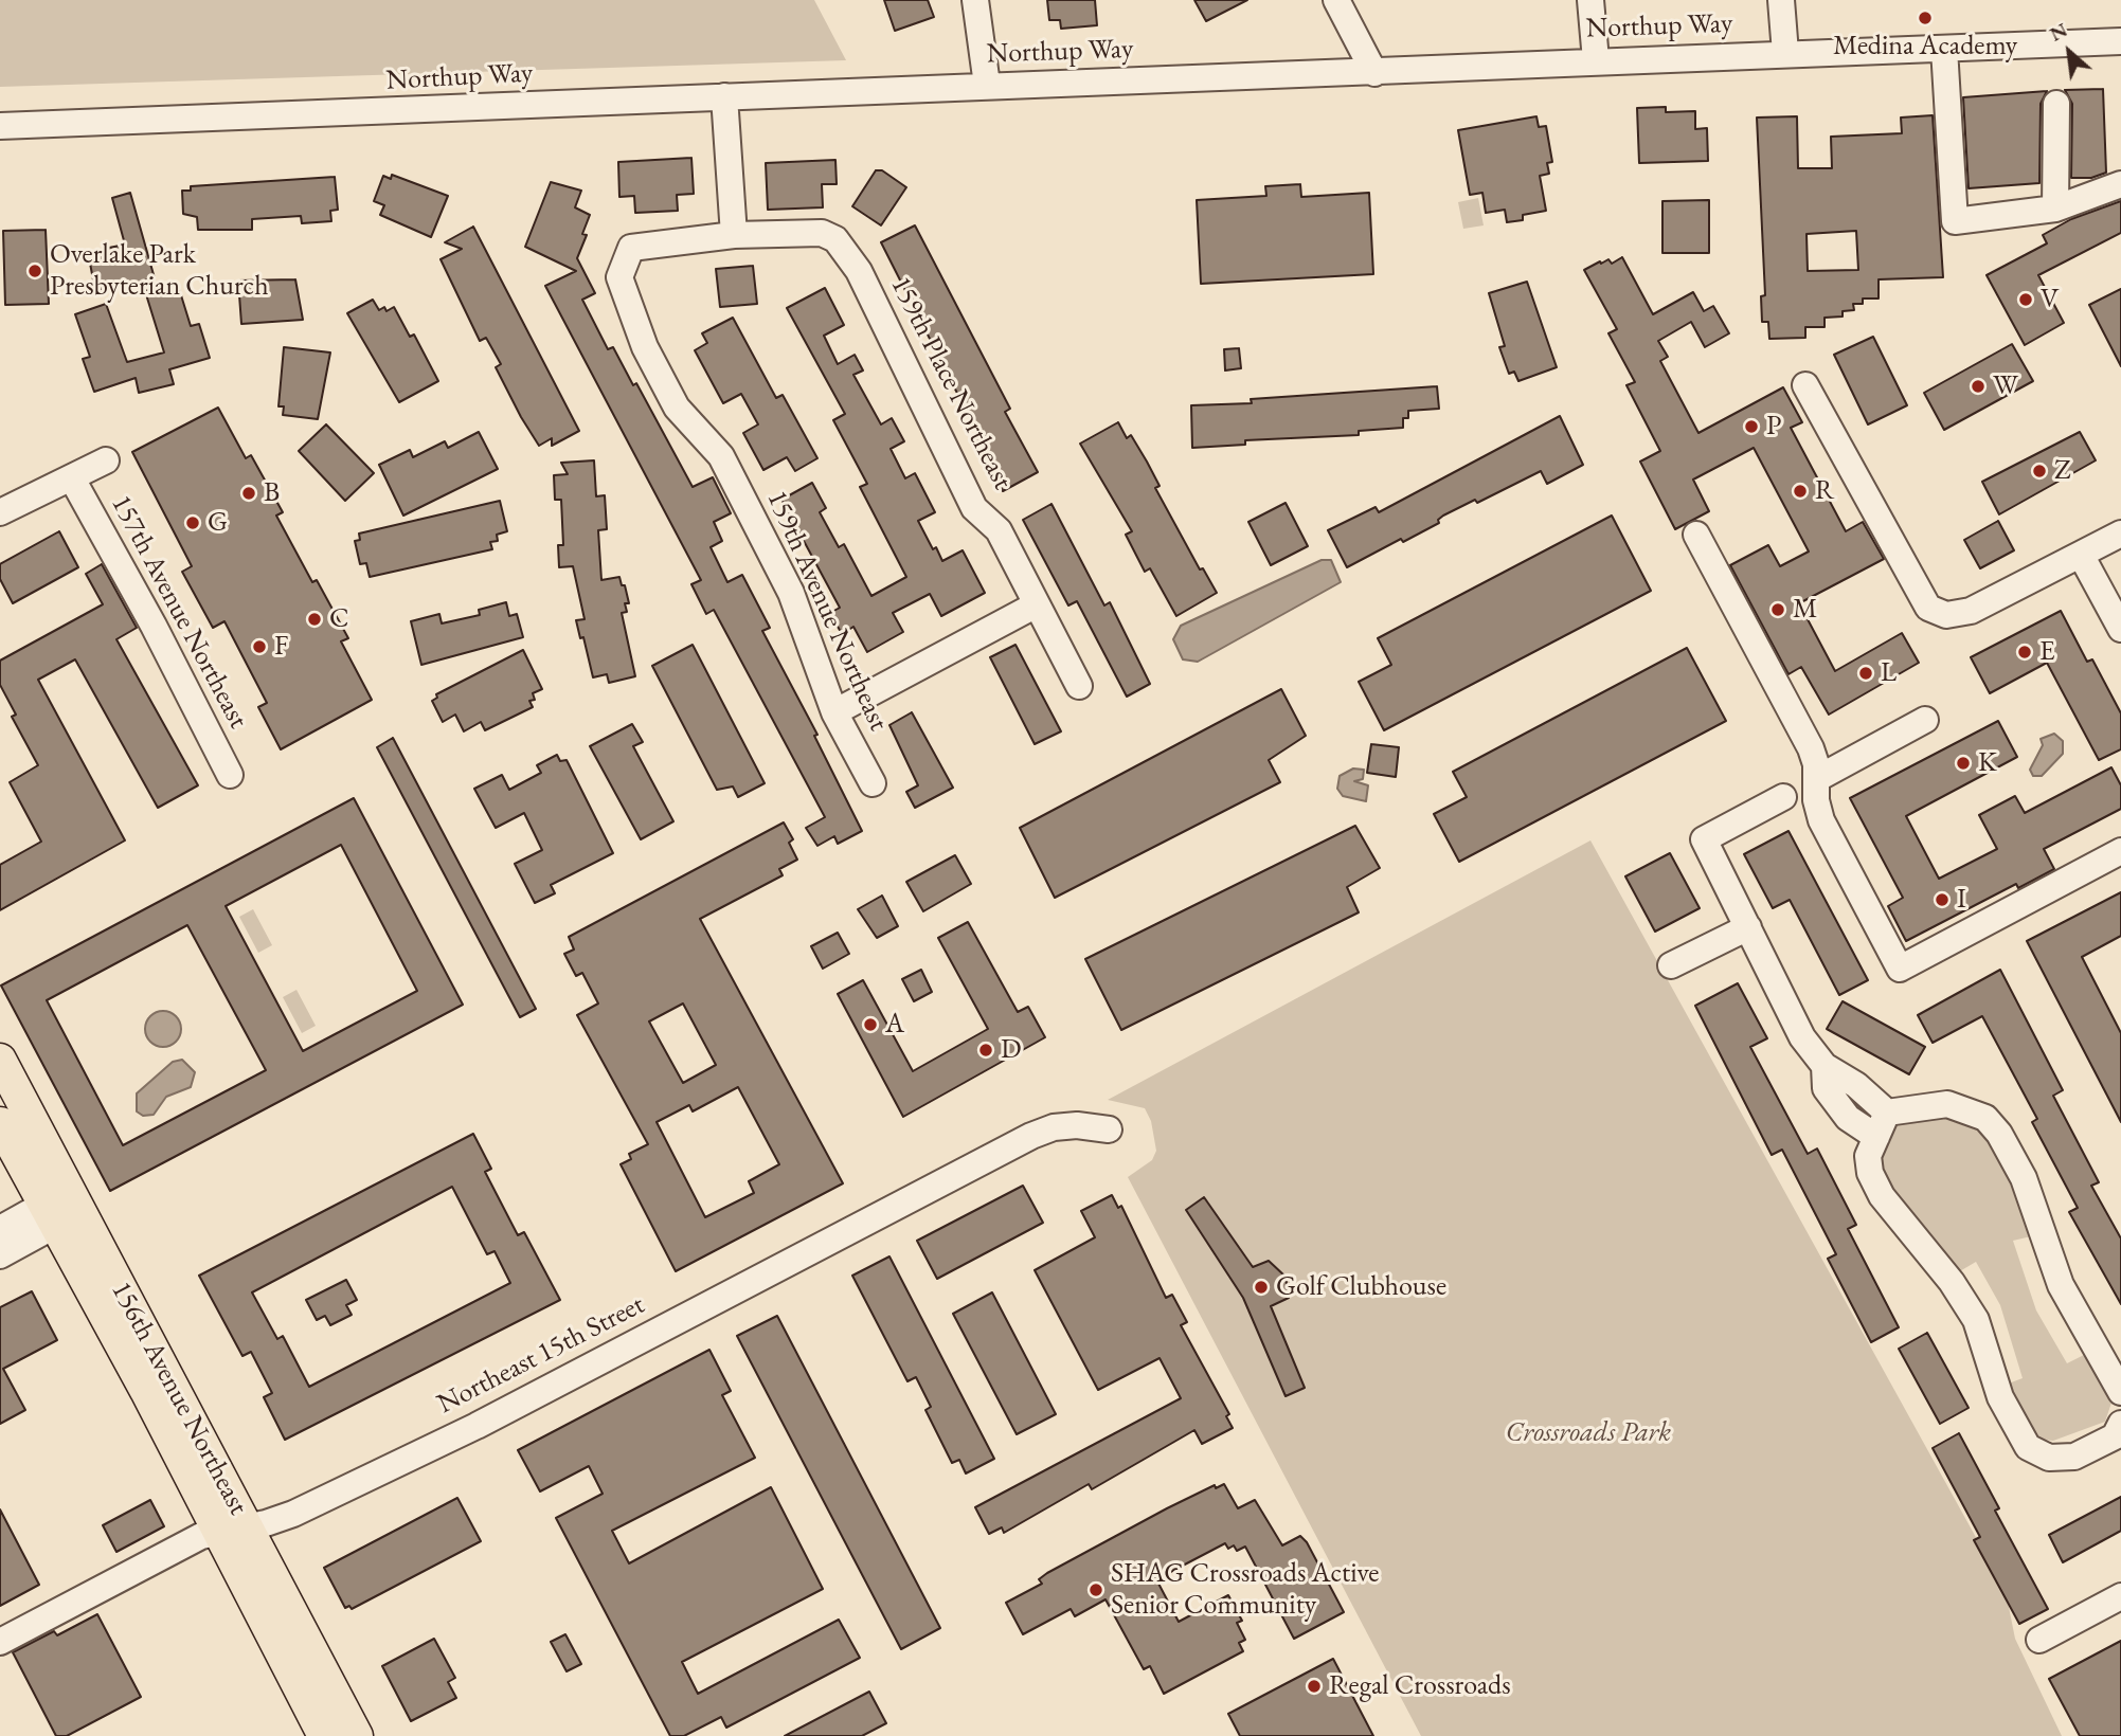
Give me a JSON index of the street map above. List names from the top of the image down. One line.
{"streets":{"main road":["156th Avenue Northeast"],"street":["Northup Way","159th Place Northeast","159th Avenue Northeast","157th Avenue Northeast","Northeast 15th Street"]},"crossings":[["159th Place Northeast","159th Avenue Northeast"],["Northeast 15th Street","156th Avenue Northeast"]],"parks":["Crossroads Park"],"places":["Medina Academy","Overlake Park Presbyterian Church","V","W","P","Z","R","B","G","M","C","F","E","L","K","I","A","D","Golf Clubhouse","SHAG Crossroads Active Senior Community","Regal Crossroads"],"north":"top left"}
